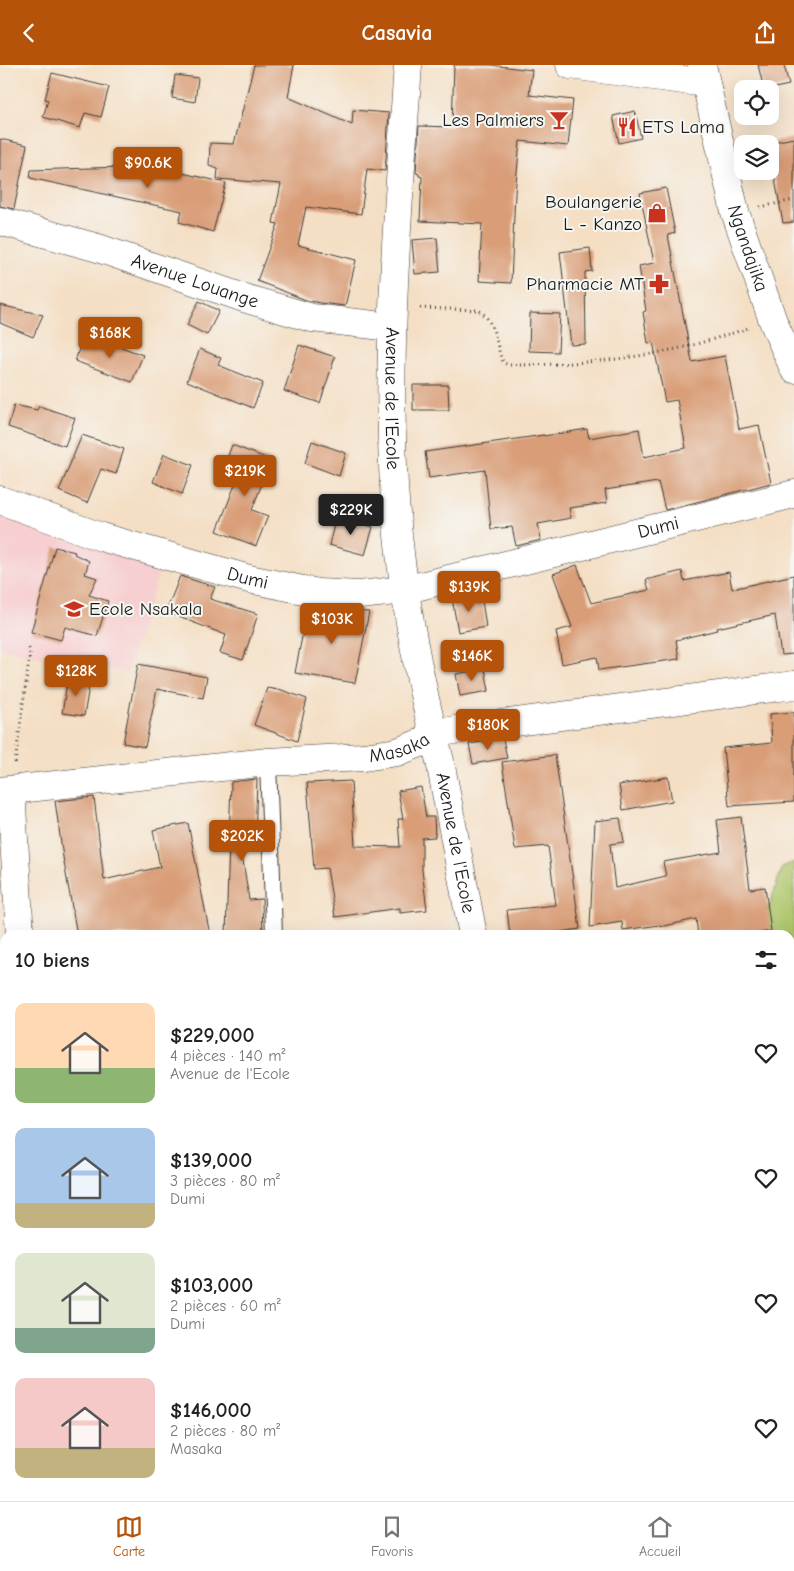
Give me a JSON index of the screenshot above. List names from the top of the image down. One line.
{"streets":{"street":["Ngandajika","Avenue Louange","Avenue de l'Ecole","Dumi","Masaka"]},"crossings":[["Avenue Louange","Avenue de l'Ecole"],["Avenue de l'Ecole","Dumi"],["Avenue de l'Ecole","Masaka"]],"places":{"bar":["Les Palmiers"],"restaurant":["ETS Lama"],"shop":["Boulangerie L - Kanzo"],"pharmacy":["Pharmacie MT"],"school or university":["Ecole Nsakala"]},"page":{"header":"Casavia","price":["$90.6K","$168K","$219K","$229K","$139K","$103K","$146K","$128K","$180K","$202K"],"heading":"10 biens","list":[{"name":"$229,000","note":"4 pièces · 140 m² · Avenue de l'Ecole"},{"name":"$139,000","note":"3 pièces · 80 m² · Dumi"},{"name":"$103,000","note":"2 pièces · 60 m² · Dumi"},{"name":"$146,000","note":"2 pièces · 80 m² · Masaka"}],"tabs":["Carte","Favoris","Accueil"]}}
